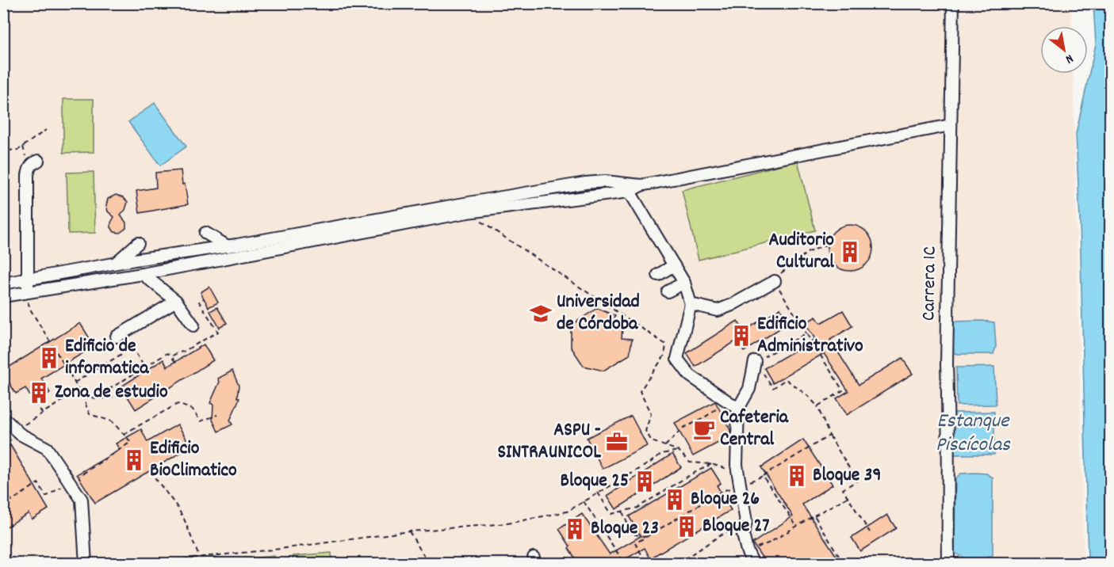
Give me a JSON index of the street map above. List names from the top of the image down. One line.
{"streets":{"street":["Carrera 1C"]},"water":["Estanque Piscícolas"],"places":{"building":["Auditorio Cultural","Edificio Administrativo","Edificio de informatica","Zona de estudio","Edificio BioClimatico","Bloque 39","Bloque 25","Bloque 26","Bloque 27","Bloque 23"],"school or university":["Universidad de Córdoba"],"cafe":["Cafeteria Central"],"office":["ASPU - SINTRAUNICOL"]},"north":"bottom right"}
